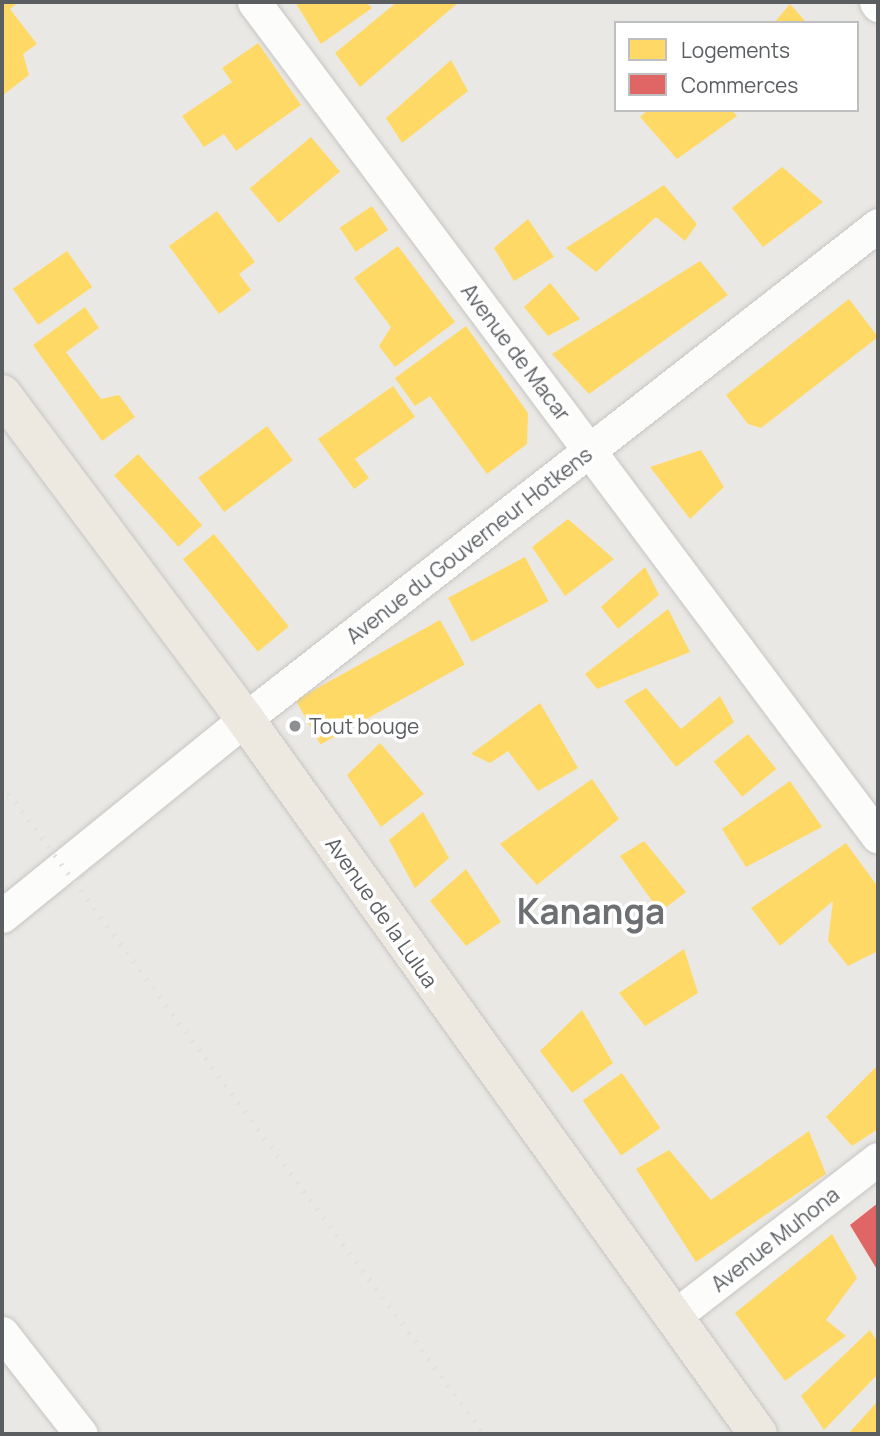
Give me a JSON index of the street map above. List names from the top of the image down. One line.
{"streets":{"highway":["Avenue de la Lulua"],"street":["Avenue de Macar","Avenue du Gouverneur Hotkens","Avenue Muhona"]},"crossings":[["Avenue de Macar","Avenue du Gouverneur Hotkens"],["Avenue du Gouverneur Hotkens","Avenue de la Lulua"],["Avenue de la Lulua","Avenue Muhona"]],"districts":["Kananga"],"places":["Tout bouge"],"legend":["Logements","Commerces"]}
